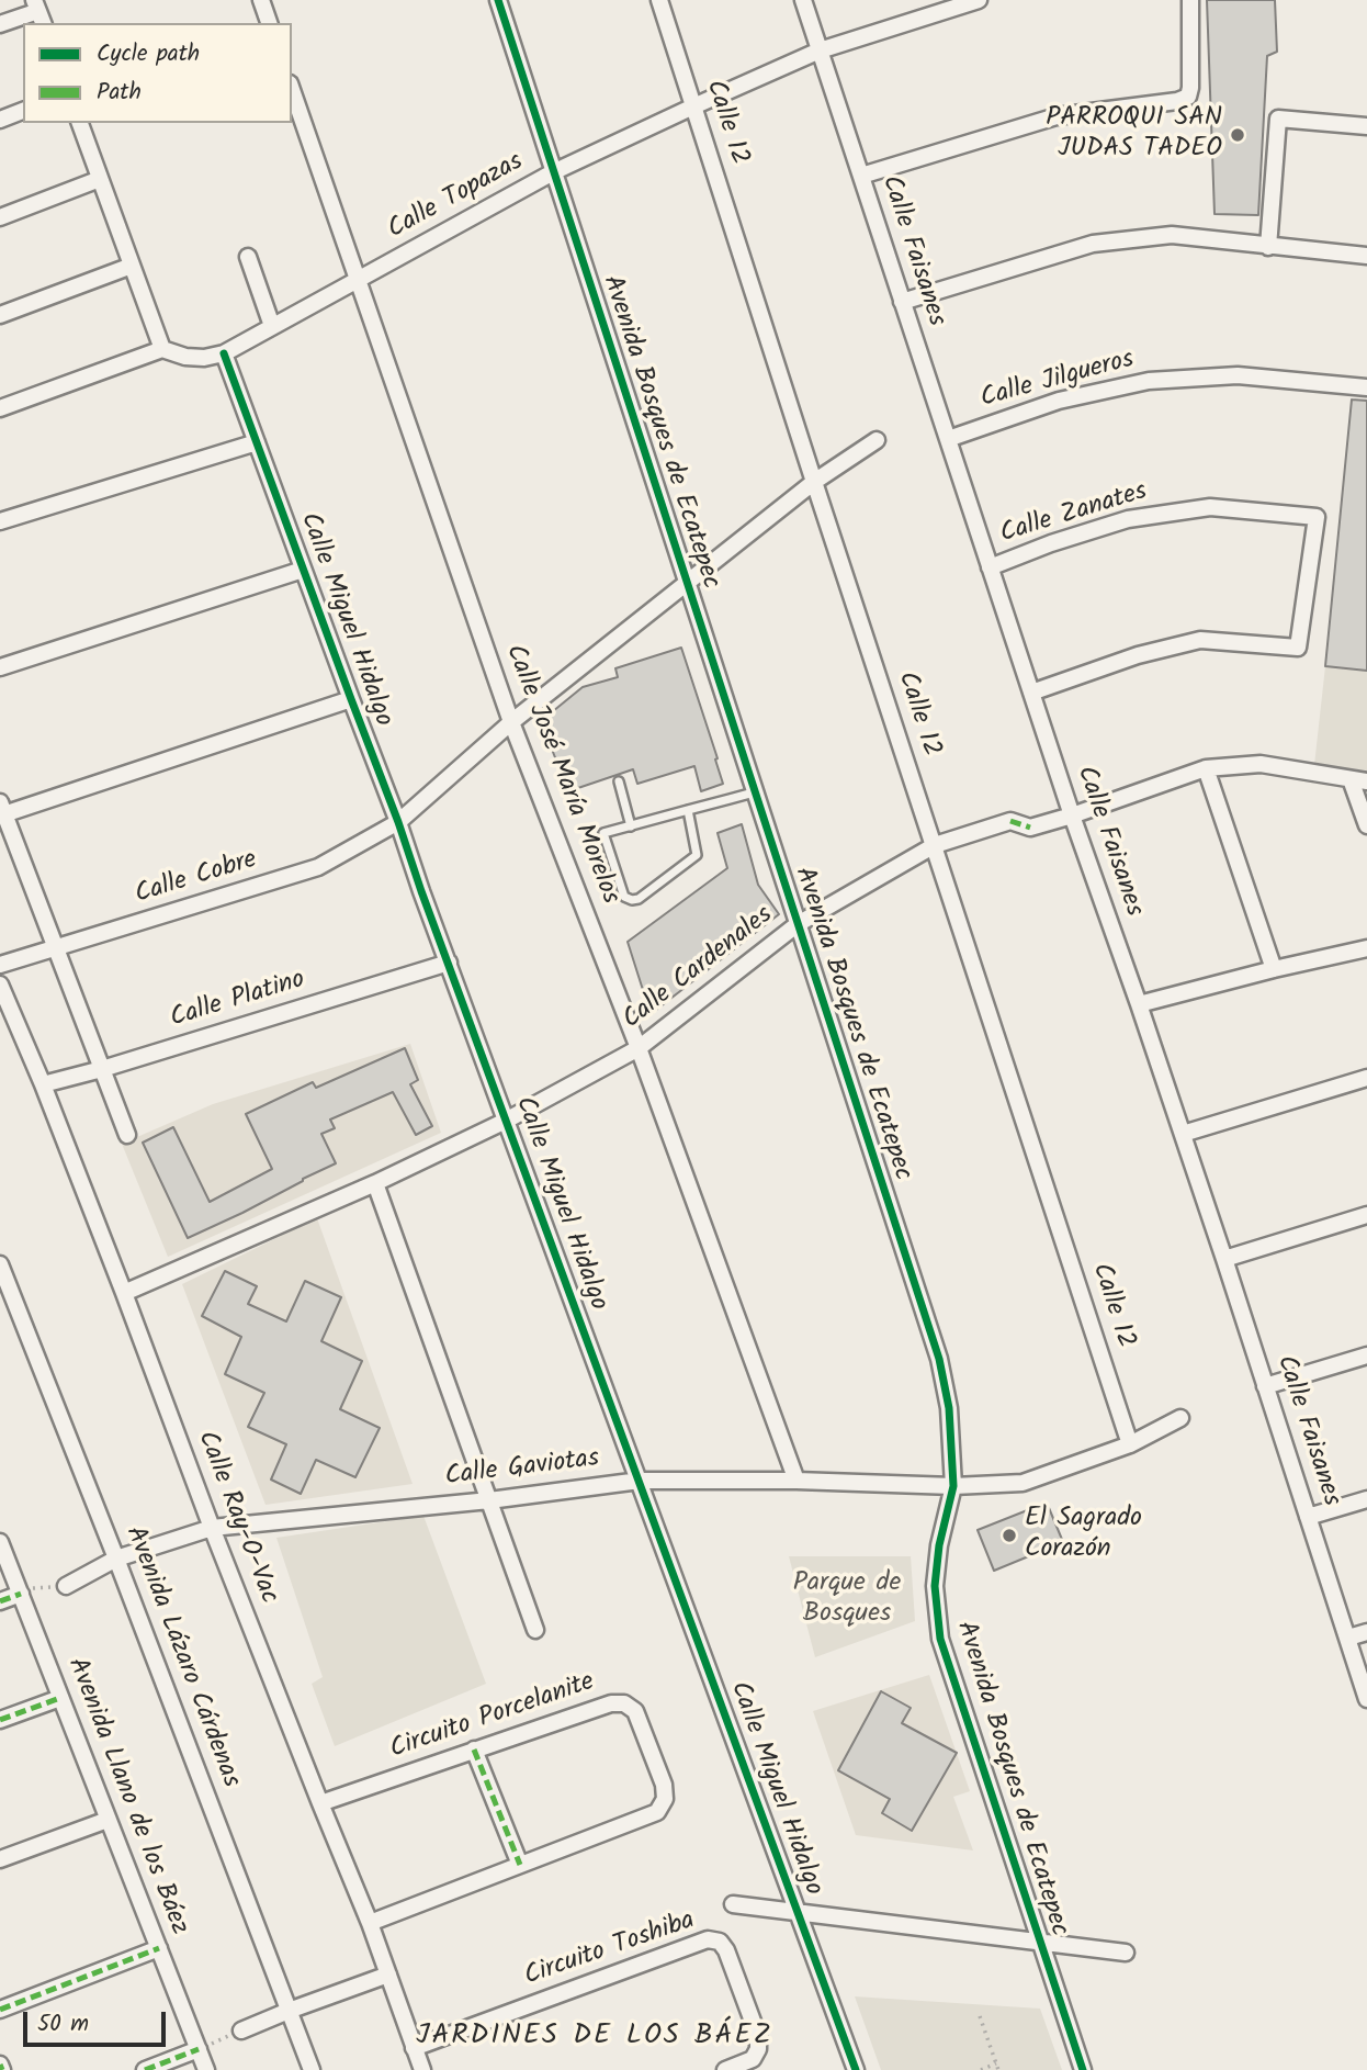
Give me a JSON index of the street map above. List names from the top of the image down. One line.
{"streets":{"street":["Calle 12","Calle Topazas","Calle Faisanes","Calle Jilgueros","Avenida Bosques de Ecatepec","Calle Zanates","Calle Miguel Hidalgo","Calle José María Morelos","Calle Cobre","Calle Cardenales","Calle Platino","Calle Gaviotas","Calle Ray-O-Vac","Avenida Lázaro Cárdenas","Circuito Porcelanite","Avenida Llano de los Báez","Circuito Toshiba"]},"crossings":[["Calle 12","Calle Topazas"],["Calle 12","Calle Cardenales"],["Calle 12","Calle Gaviotas"],["Calle Topazas","Calle Faisanes"],["Calle Topazas","Avenida Bosques de Ecatepec"],["Calle Topazas","Calle Miguel Hidalgo"],["Calle Topazas","Calle José María Morelos"],["Calle Faisanes","Calle Jilgueros"],["Calle Faisanes","Calle Zanates"],["Calle Faisanes","Calle Cardenales"],["Avenida Bosques de Ecatepec","Calle Cardenales"],["Avenida Bosques de Ecatepec","Calle Gaviotas"],["Calle Miguel Hidalgo","Calle Cobre"],["Calle Miguel Hidalgo","Calle Cardenales"],["Calle Miguel Hidalgo","Calle Platino"],["Calle Miguel Hidalgo","Calle Gaviotas"],["Calle José María Morelos","Calle Cardenales"],["Calle José María Morelos","Calle Gaviotas"],["Calle Cardenales","Calle Ray-O-Vac"],["Calle Platino","Calle Ray-O-Vac"],["Calle Gaviotas","Calle Ray-O-Vac"],["Calle Gaviotas","Avenida Lázaro Cárdenas"],["Calle Ray-O-Vac","Circuito Porcelanite"],["Calle Ray-O-Vac","Circuito Toshiba"]],"districts":["JARDINES DE LOS BÁEZ"],"parks":["Parque de Bosques"],"places":["PARROQUI SAN JUDAS TADEO","El Sagrado Corazón"],"legend":["Cycle path","Path"],"scale_bar":"50 m"}
